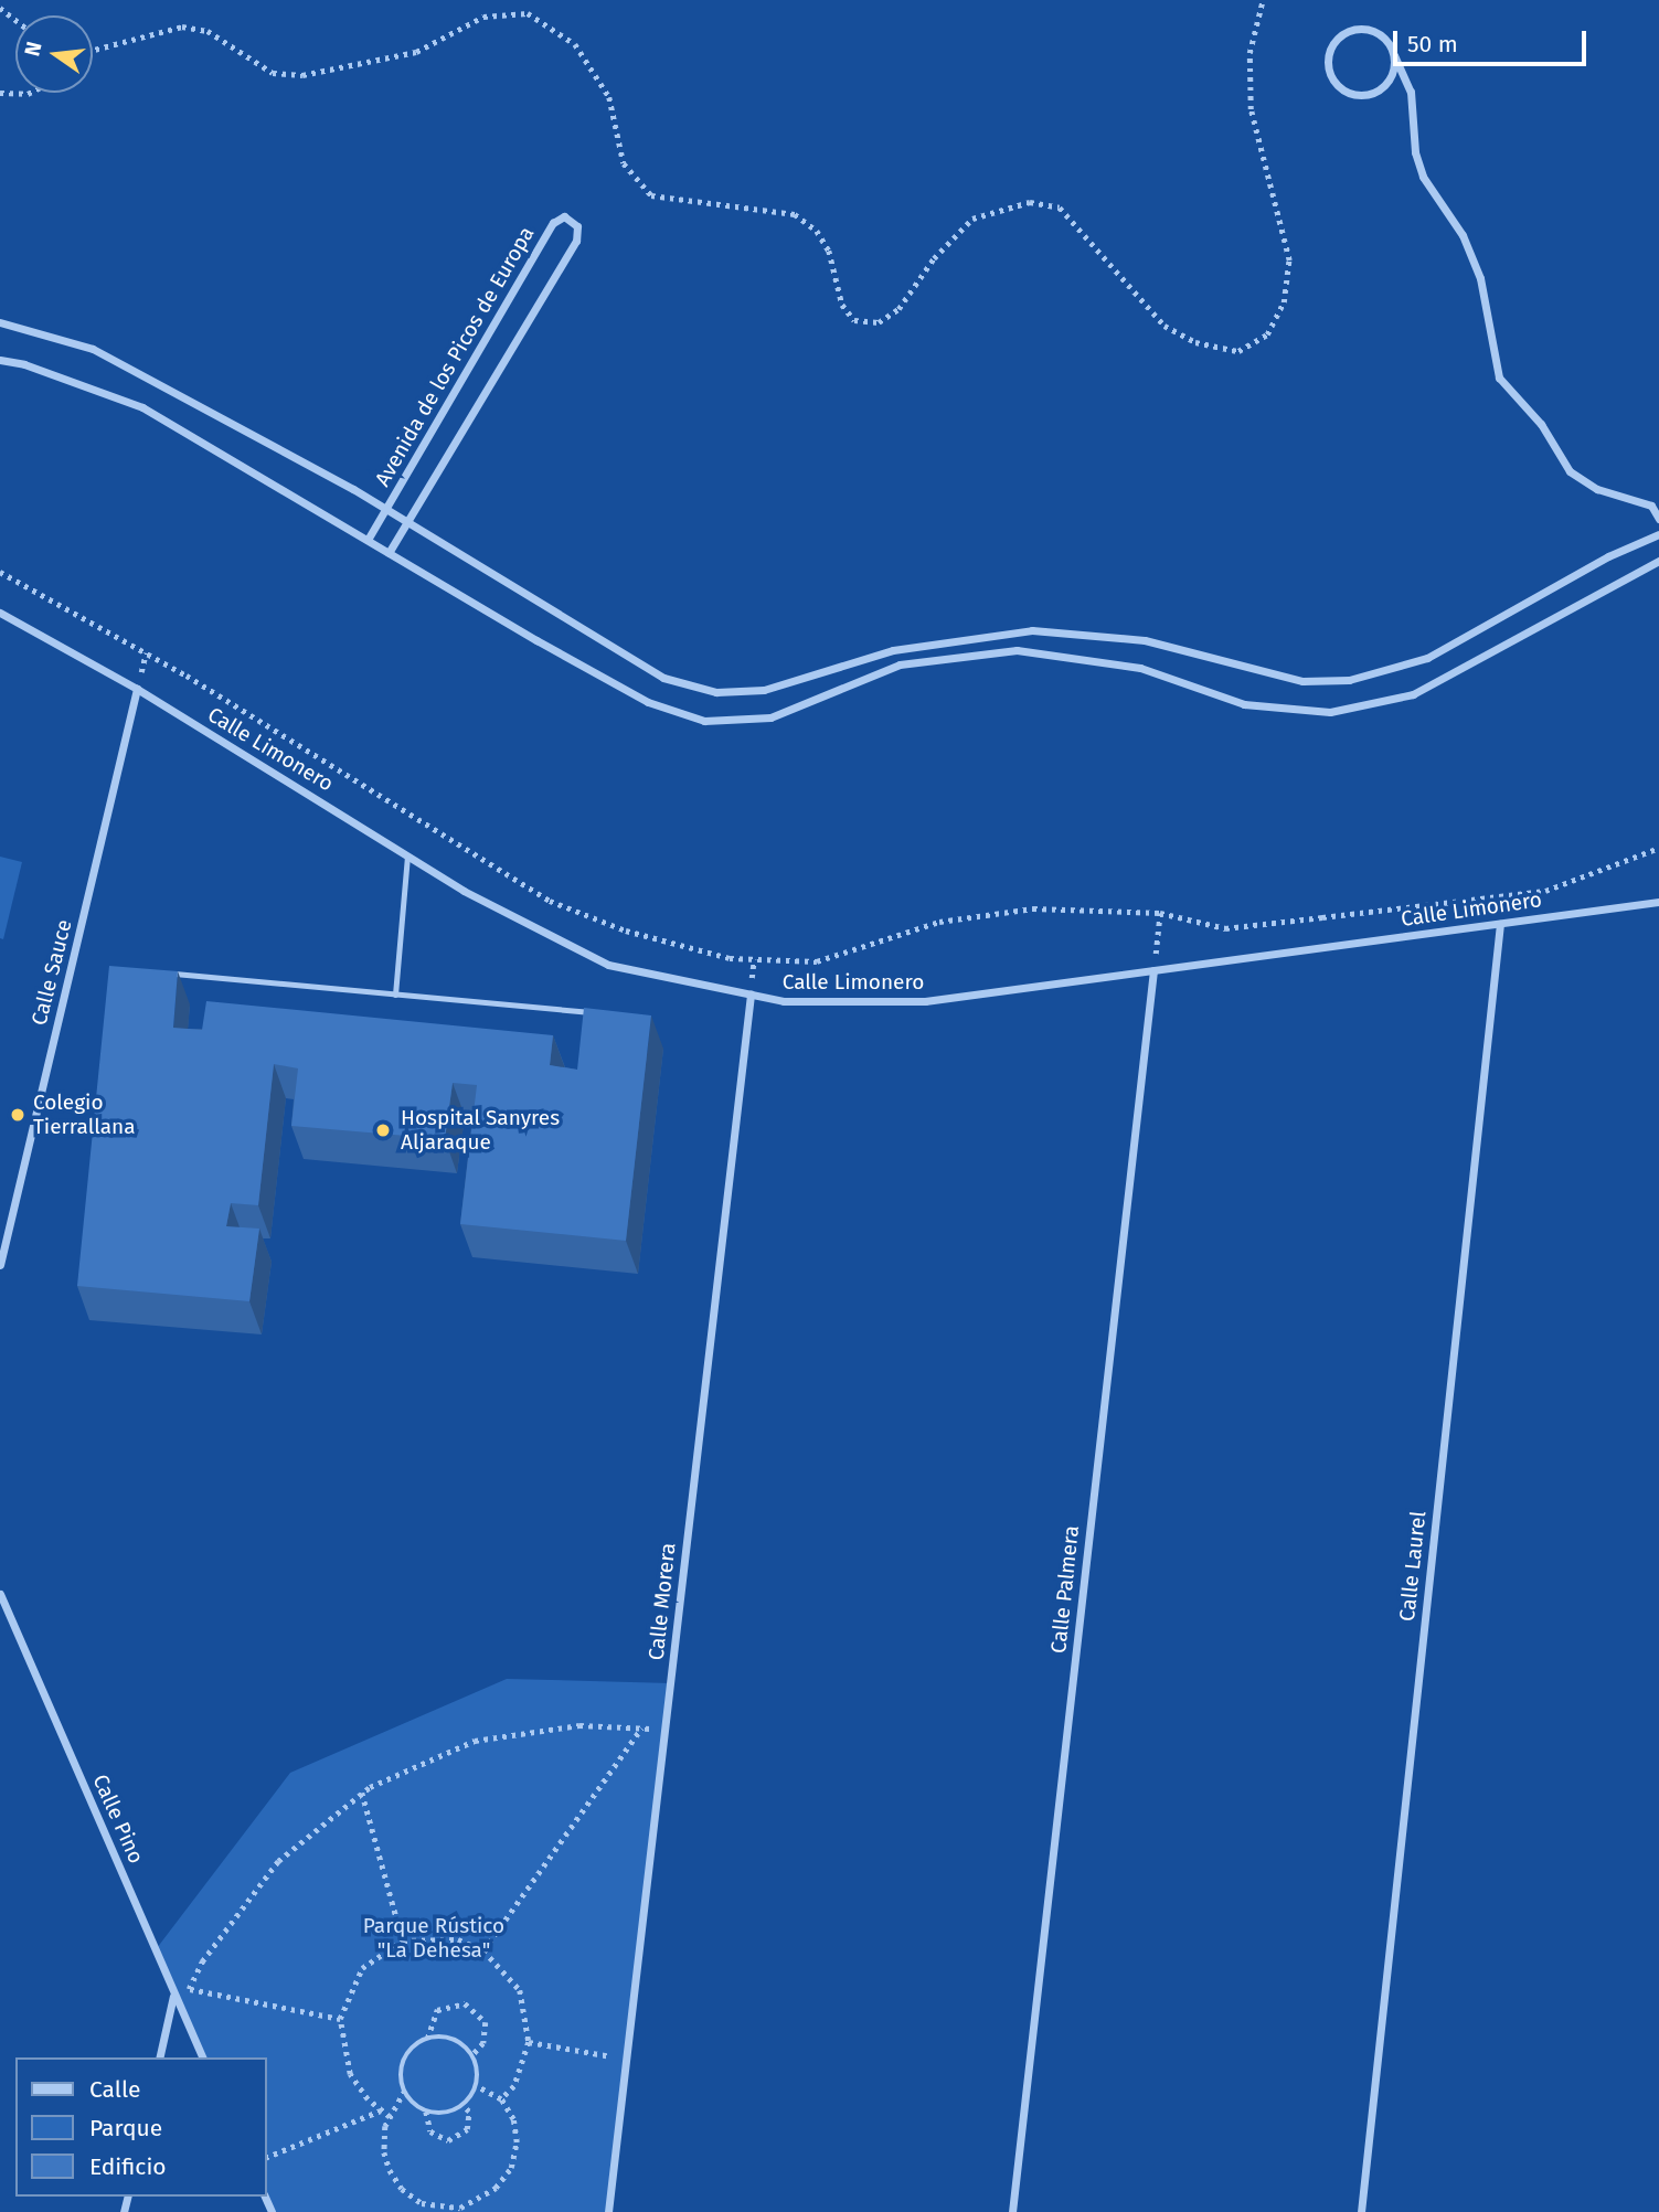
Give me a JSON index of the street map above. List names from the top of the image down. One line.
{"streets":{"street":["Avenida de los Picos de Europa","Calle Limonero","Calle Sauce","Calle Laurel","Calle Palmera","Calle Morera","Calle Pino"]},"crossings":[["Calle Limonero","Calle Sauce"],["Calle Limonero","Calle Laurel"],["Calle Limonero","Calle Palmera"],["Calle Limonero","Calle Morera"]],"parks":["Parque Rústico \"La Dehesa\""],"places":["Colegio Tierrallana","Hospital Sanyres Aljaraque"],"legend":["Calle","Parque","Edificio"],"scale_bar":"50 m","north":"left"}
